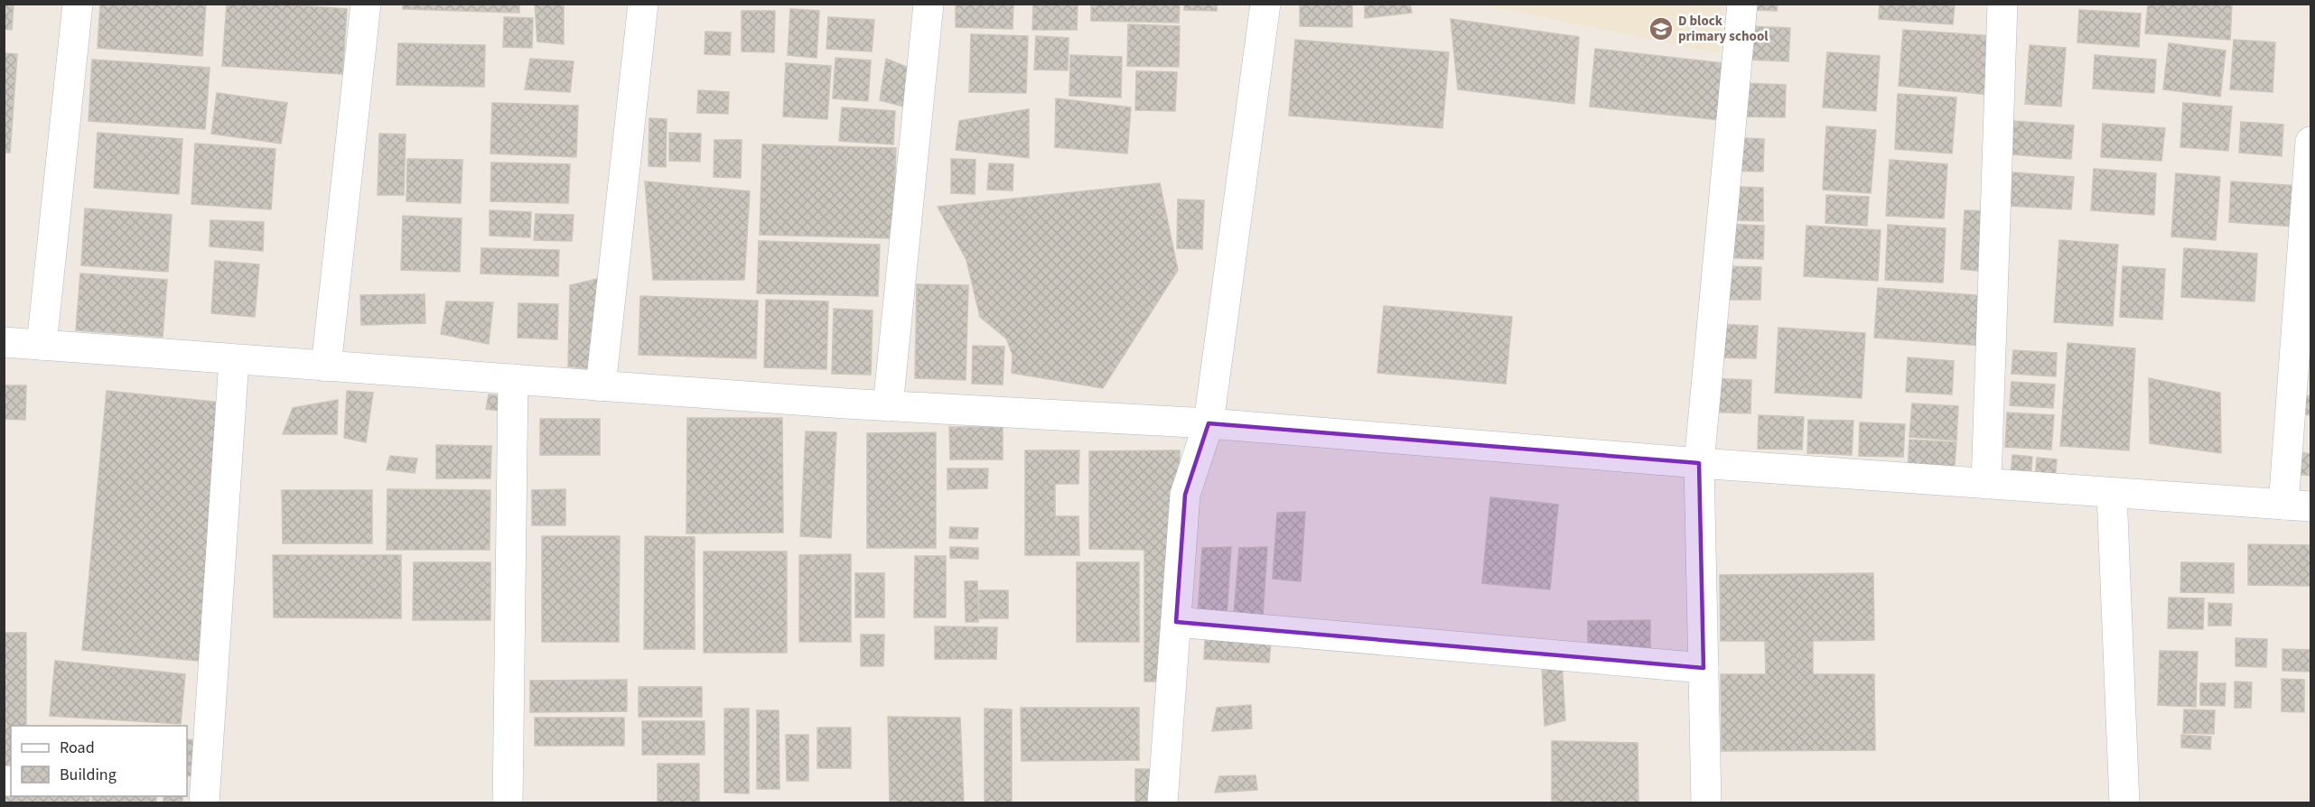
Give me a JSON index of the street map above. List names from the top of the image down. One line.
{"places":{"school or university":["D block primary school"]},"legend":["Road","Building"]}
